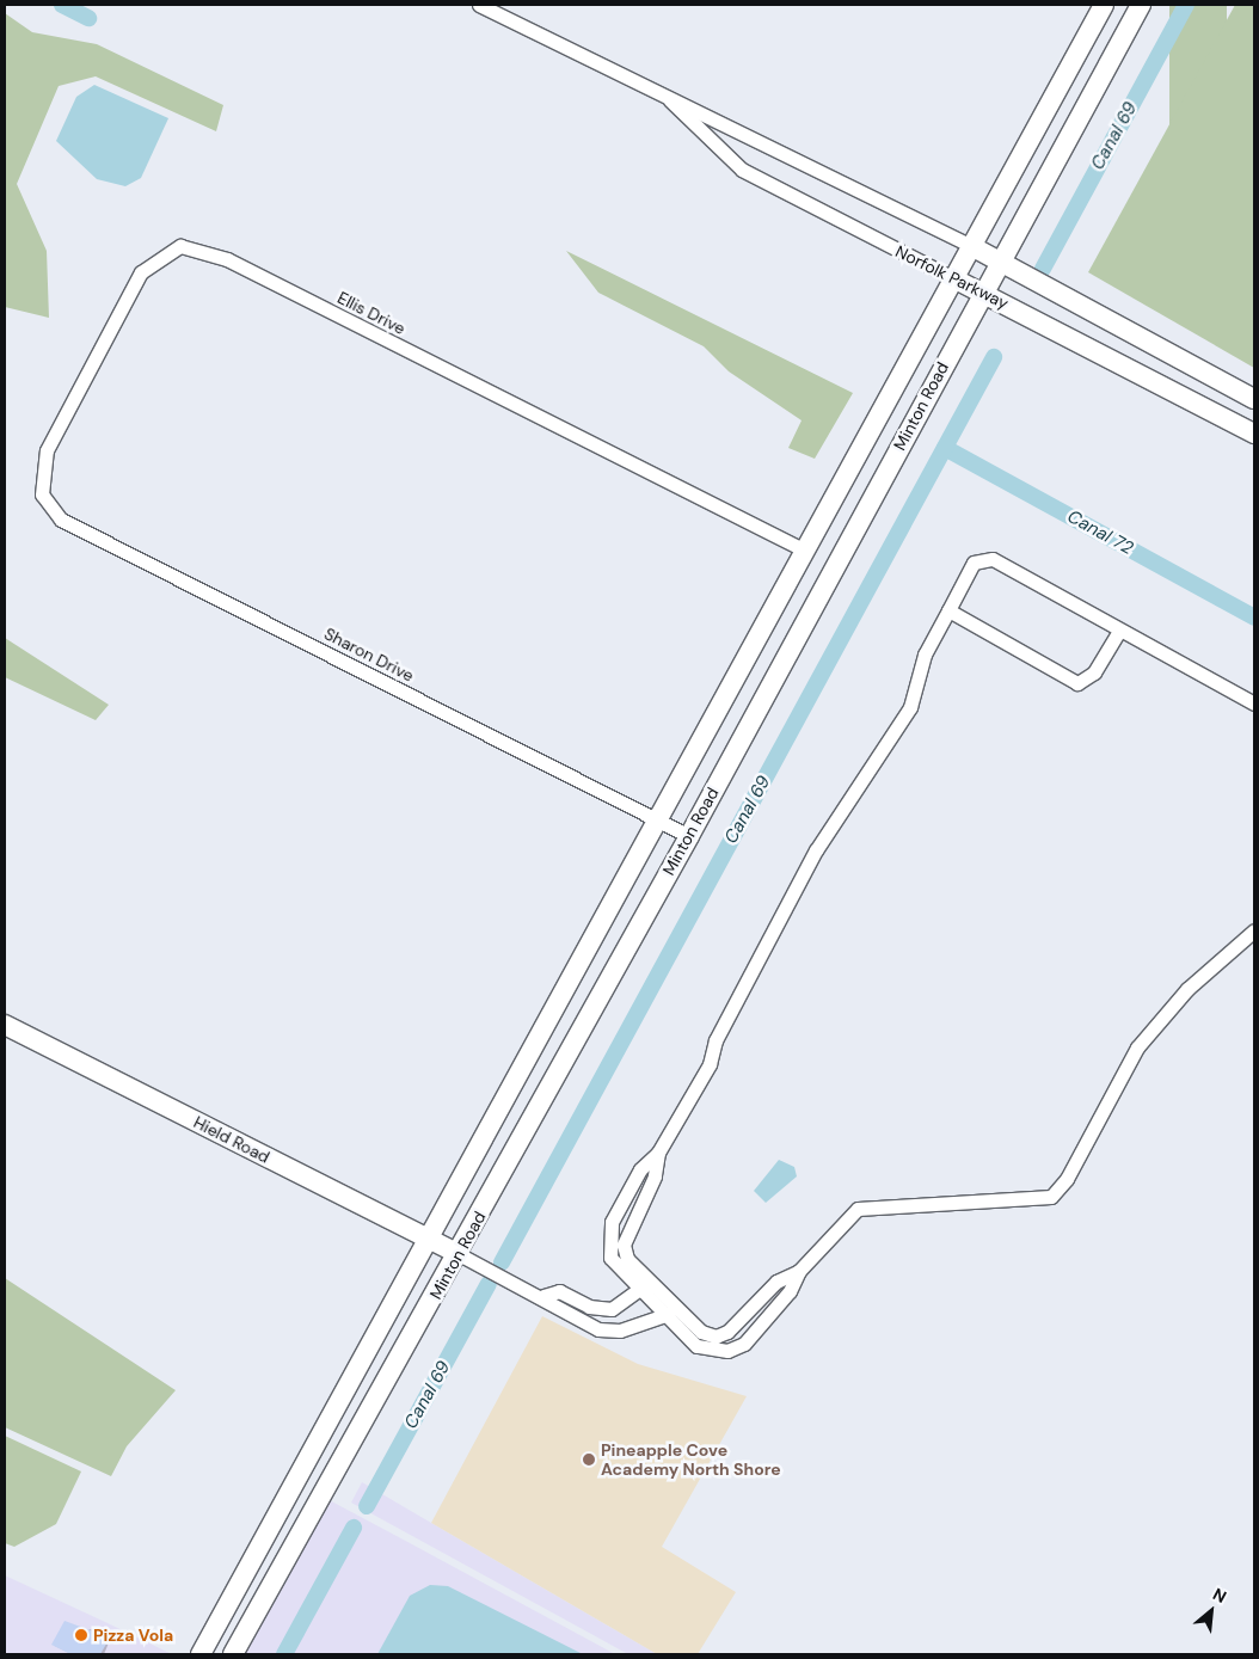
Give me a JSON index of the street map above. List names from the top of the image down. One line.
{"streets":{"main road":["Norfolk Parkway","Minton Road","Hield Road"],"street":["Ellis Drive","Sharon Drive"]},"crossings":[["Norfolk Parkway","Minton Road"],["Ellis Drive","Minton Road"],["Ellis Drive","Sharon Drive"],["Minton Road","Sharon Drive"],["Minton Road","Hield Road"]],"water":["Canal 69","Canal 72"],"places":["Pineapple Cove Academy North Shore","Pizza Vola"],"north":"top right"}
